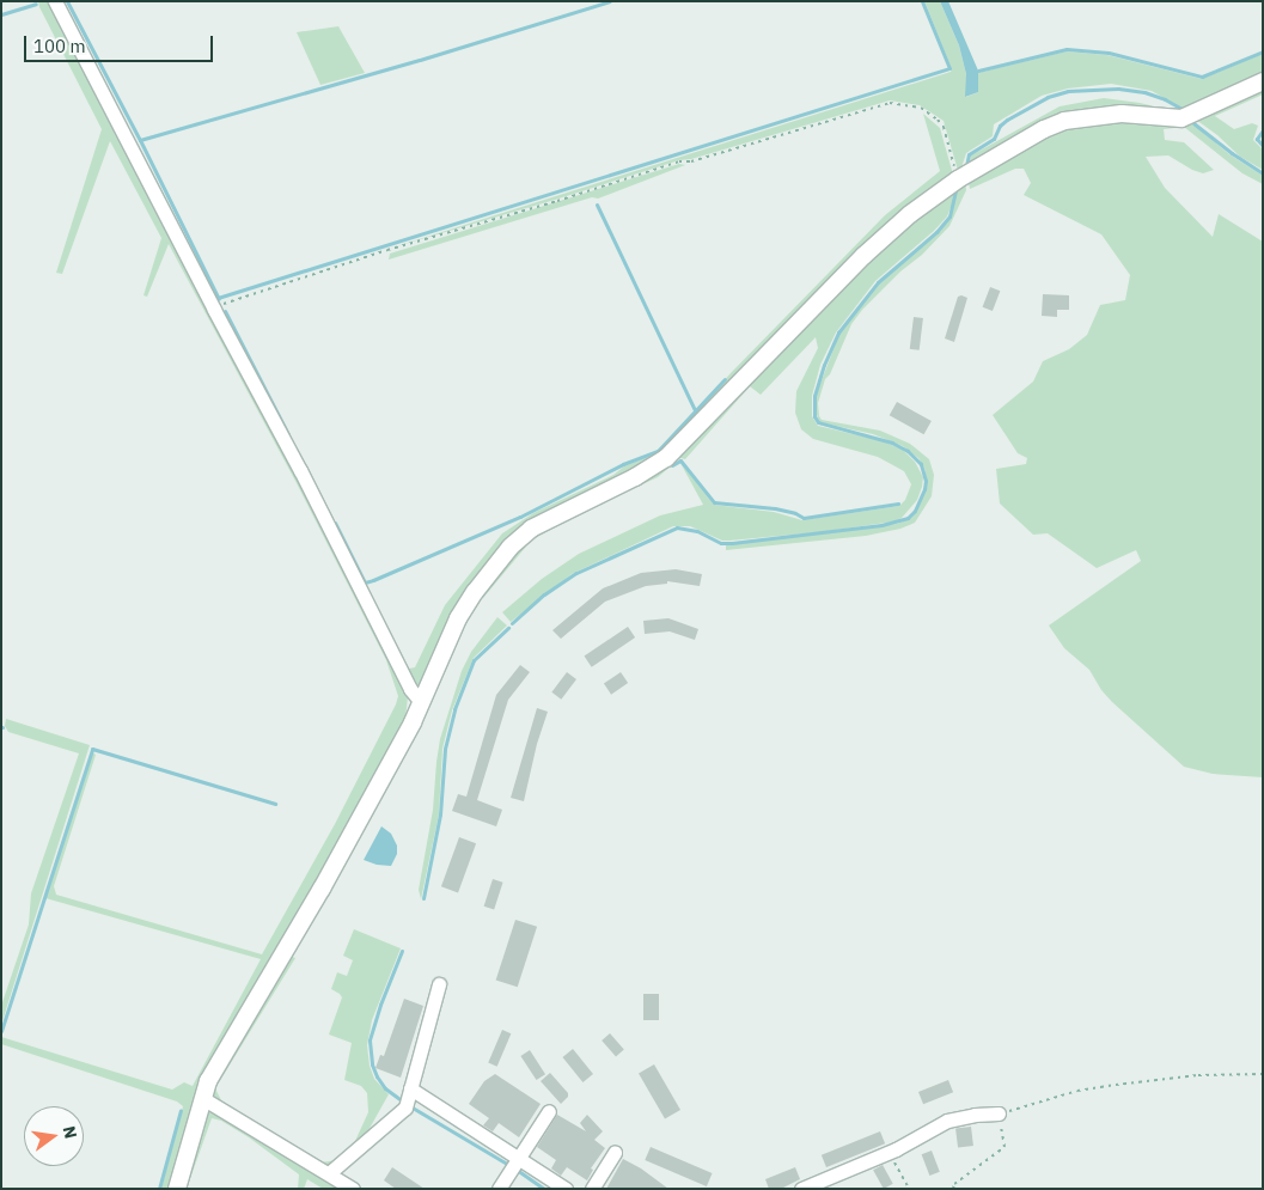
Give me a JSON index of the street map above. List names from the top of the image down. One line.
{"scale_bar":"100 m","north":"right"}
